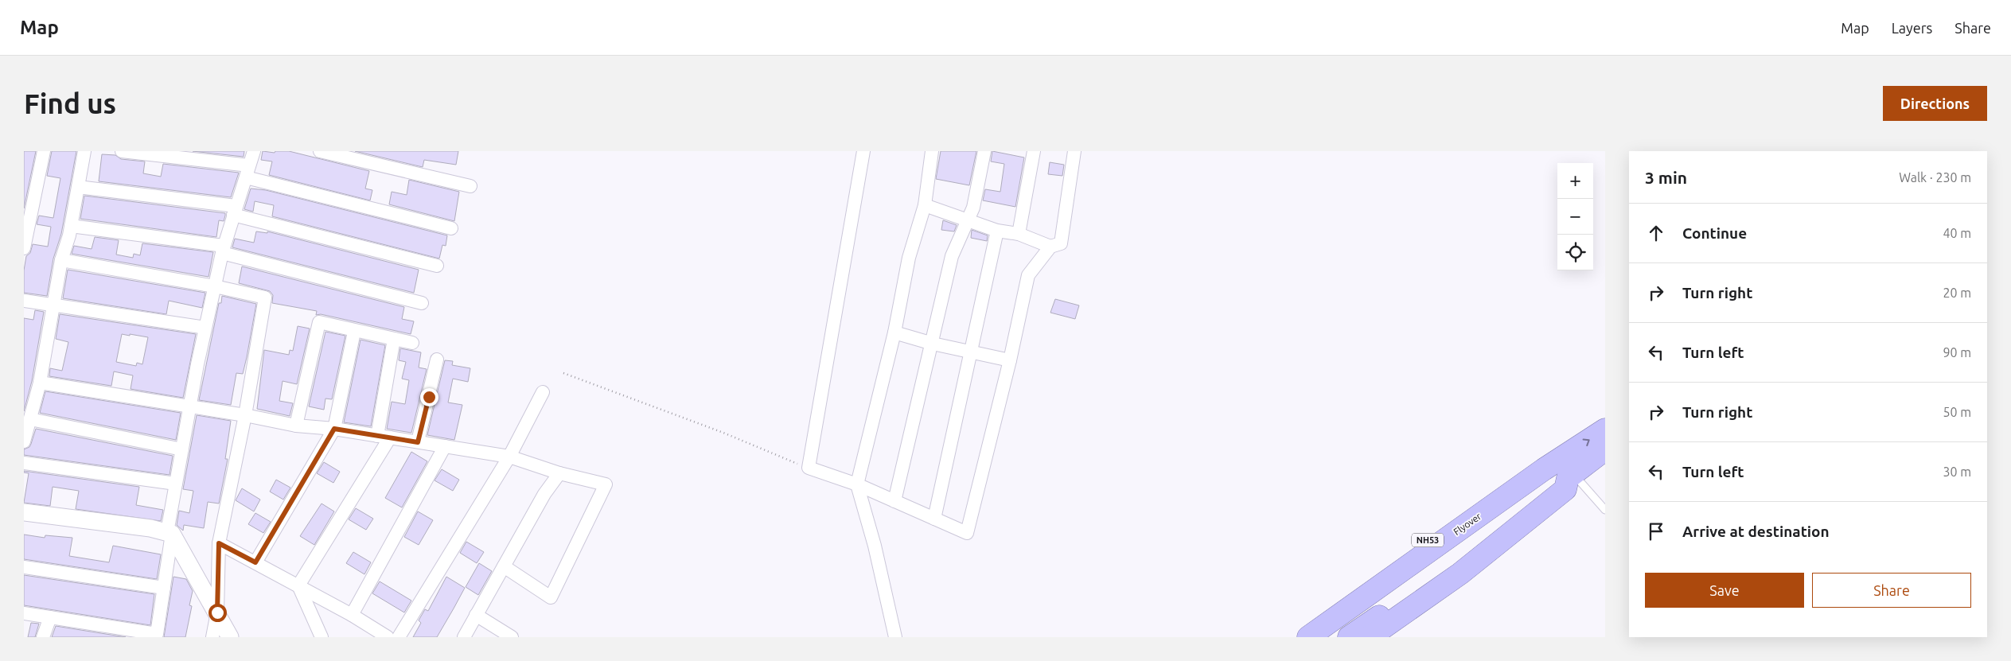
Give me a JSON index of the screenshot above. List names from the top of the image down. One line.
{"streets":{"highway":["Flyover","NH53"]},"crossings":[["Flyover","NH53"]],"page":{"header":"Map","nav":["Map","Layers","Share"],"buttons":["Directions",["Save","Share"]],"title":"Find us","heading":["3 min","Walk · 230 m"],"map_buttons":["+","−"],"list":[["Continue","40 m"],["Turn right","20 m"],["Turn left","90 m"],["Turn right","50 m"],["Turn left","30 m"],"Arrive at destination"]}}
